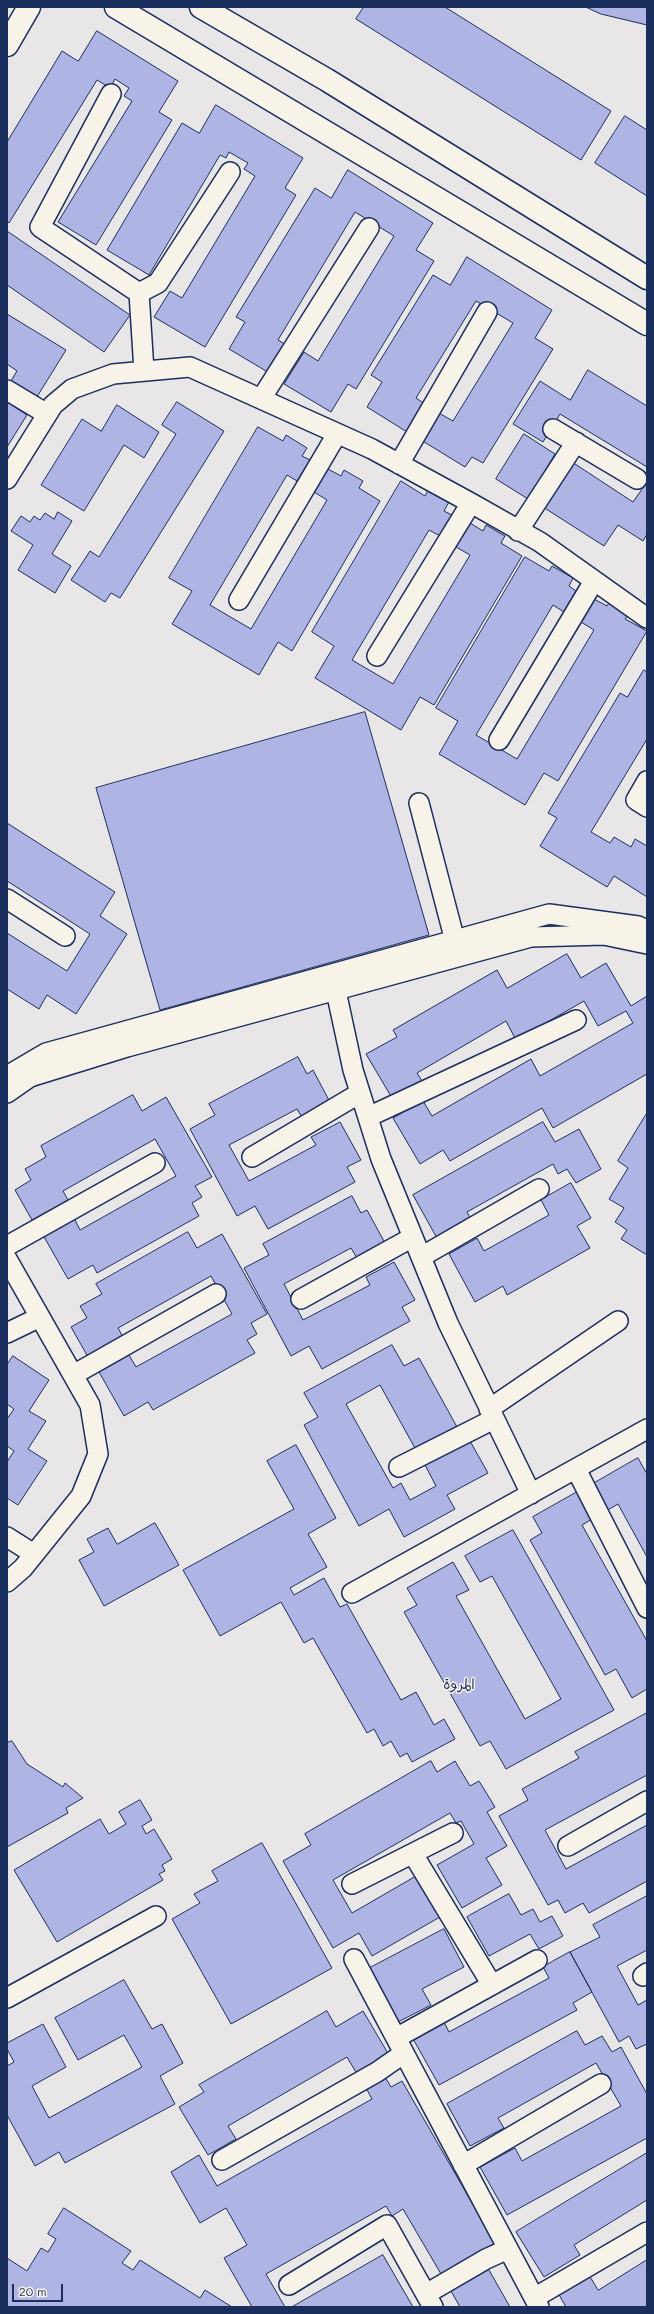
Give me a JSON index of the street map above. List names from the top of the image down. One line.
{"districts":["المروة"],"scale_bar":"20 m"}
